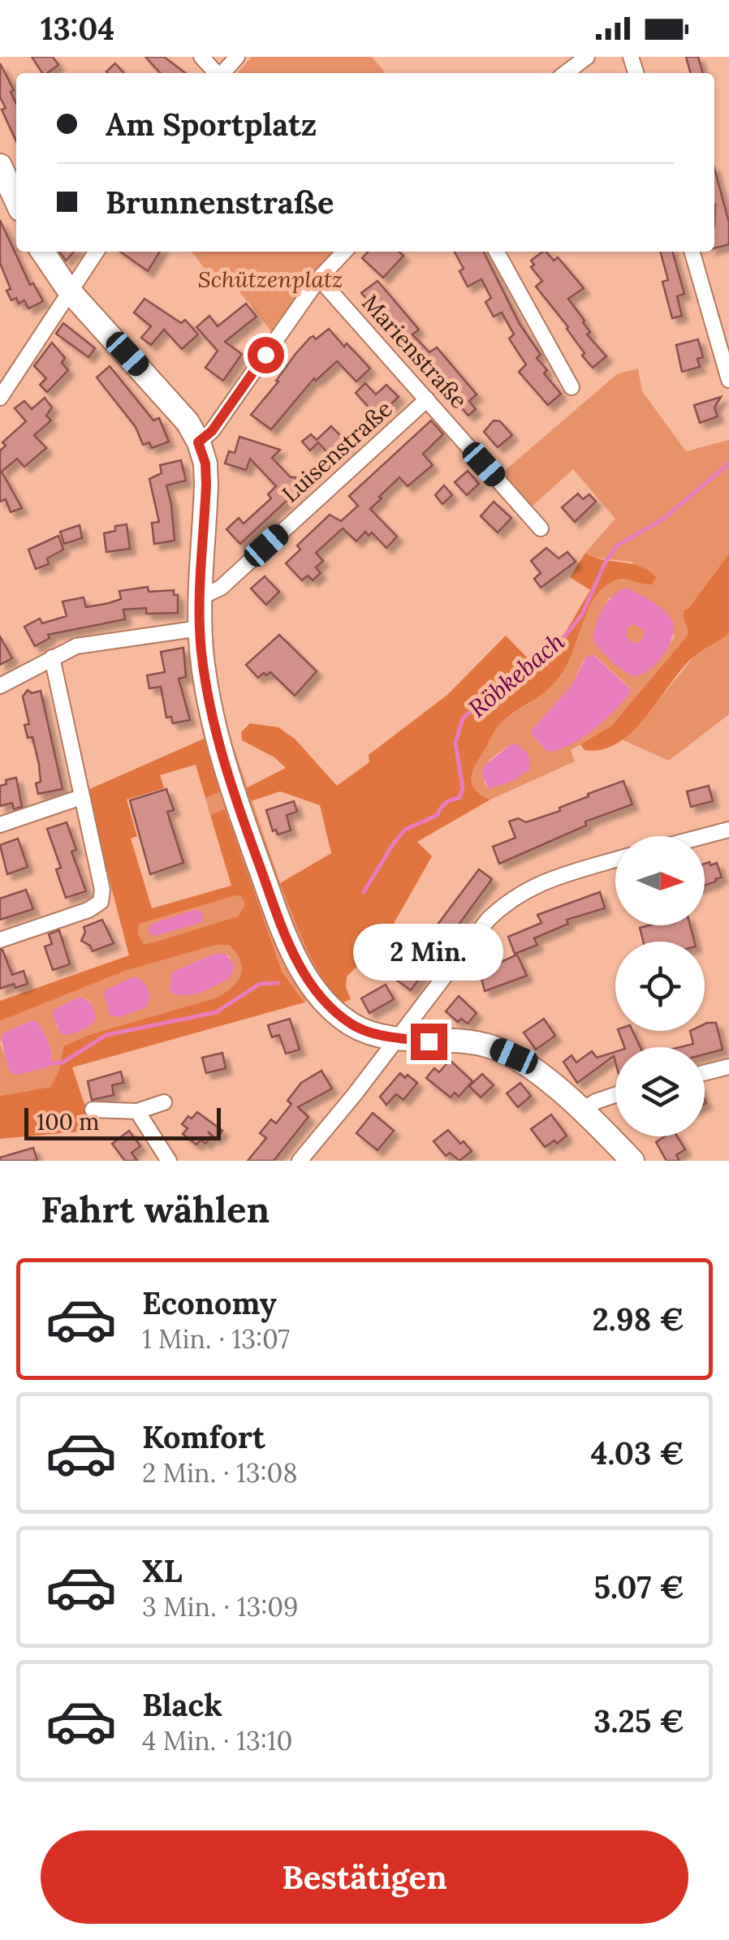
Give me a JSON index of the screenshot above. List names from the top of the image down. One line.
{"streets":{"street":["Marienstraße","Luisenstraße"]},"crossings":[["Marienstraße","Luisenstraße"]],"water":["Röbkebach"],"parks":["Schützenplatz"],"scale_bar":"100 m","north":"right","page":{"status":"13:04","banner":["Am Sportplatz","Brunnenstraße"],"bubble":"2 Min.","scale":"100 m","heading":"Fahrt wählen","list":[{"name":"Economy","note":"1 Min. · 13:07","value":"2.98 €"},{"name":"Komfort","note":"2 Min. · 13:08","value":"4.03 €"},{"name":"XL","note":"3 Min. · 13:09","value":"5.07 €"},{"name":"Black","note":"4 Min. · 13:10","value":"3.25 €"}],"buttons":"Bestätigen"}}
